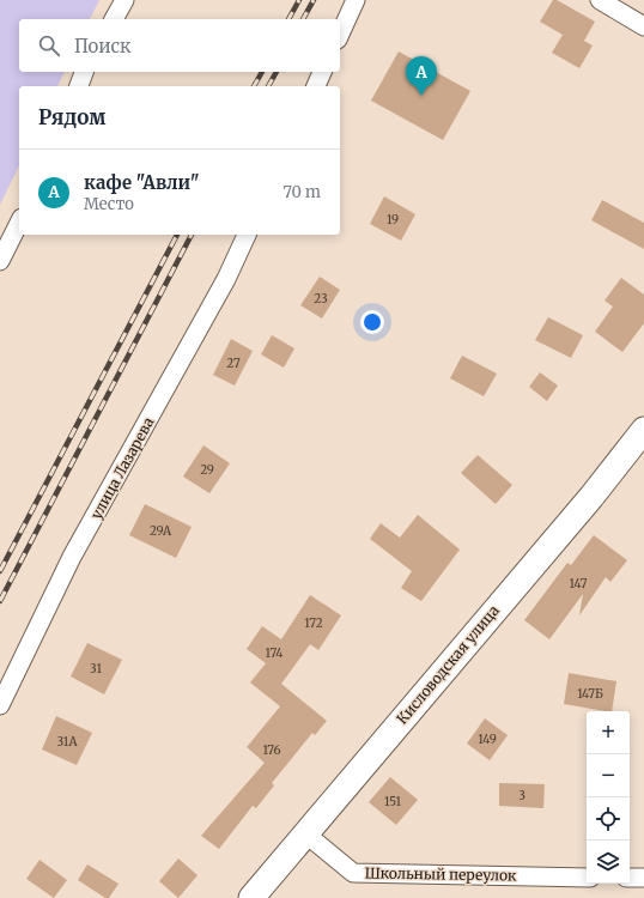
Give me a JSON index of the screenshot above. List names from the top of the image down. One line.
{"streets":{"street":["улица Лазарева","Кисловодская улица","Школьный переулок"]},"crossings":[["Кисловодская улица","Школьный переулок"]],"house_numbers":["19","23","27","29","29А","147","172","174","31","147Б","149","31А","176","3","151"],"page":{"search":"Поиск","pins":"A","heading":"Рядом","list":[{"mark":"A","name":"кафе \"Авли\"","note":"Место","value":"70 m"}],"map_buttons":["+","−"]}}
